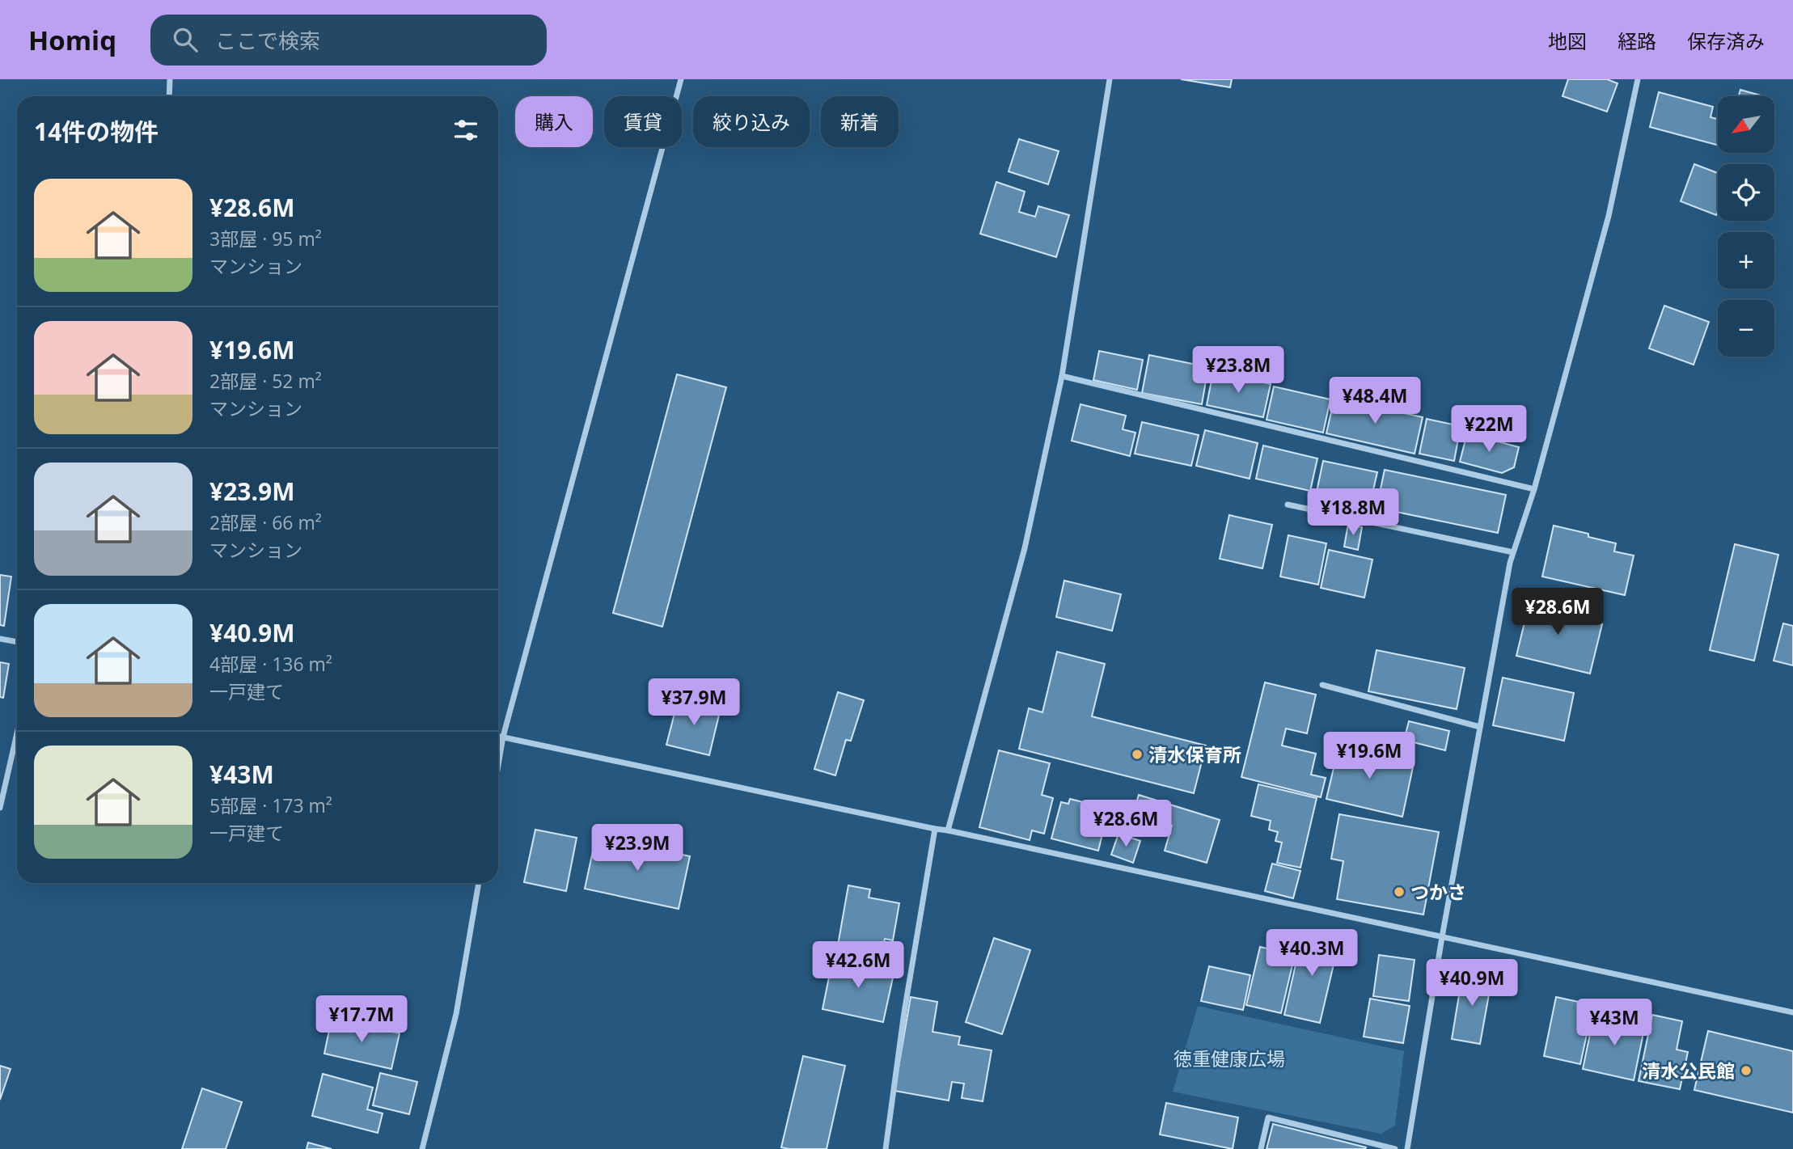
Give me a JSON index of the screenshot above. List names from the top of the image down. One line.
{"parks":["徳重健康広場"],"places":["清水保育所","つかさ","清水公民館"],"north":"bottom left","page":{"header":"Homiq","search":"ここで検索","nav":["地図","経路","保存済み"],"map_buttons":["+","−"],"chip":["購入","賃貸","絞り込み","新着"],"heading":"14件の物件","list":[{"name":"¥28.6M","note":"3部屋 · 95 m² · マンション"},{"name":"¥19.6M","note":"2部屋 · 52 m² · マンション"},{"name":"¥23.9M","note":"2部屋 · 66 m² · マンション"},{"name":"¥40.9M","note":"4部屋 · 136 m² · 一戸建て"},{"name":"¥43M","note":"5部屋 · 173 m² · 一戸建て"}],"price":["¥23.8M","¥48.4M","¥22M","¥18.8M","¥28.6M","¥37.9M","¥19.6M","¥28.6M","¥23.9M","¥40.3M","¥42.6M","¥40.9M","¥17.7M","¥43M"]}}
